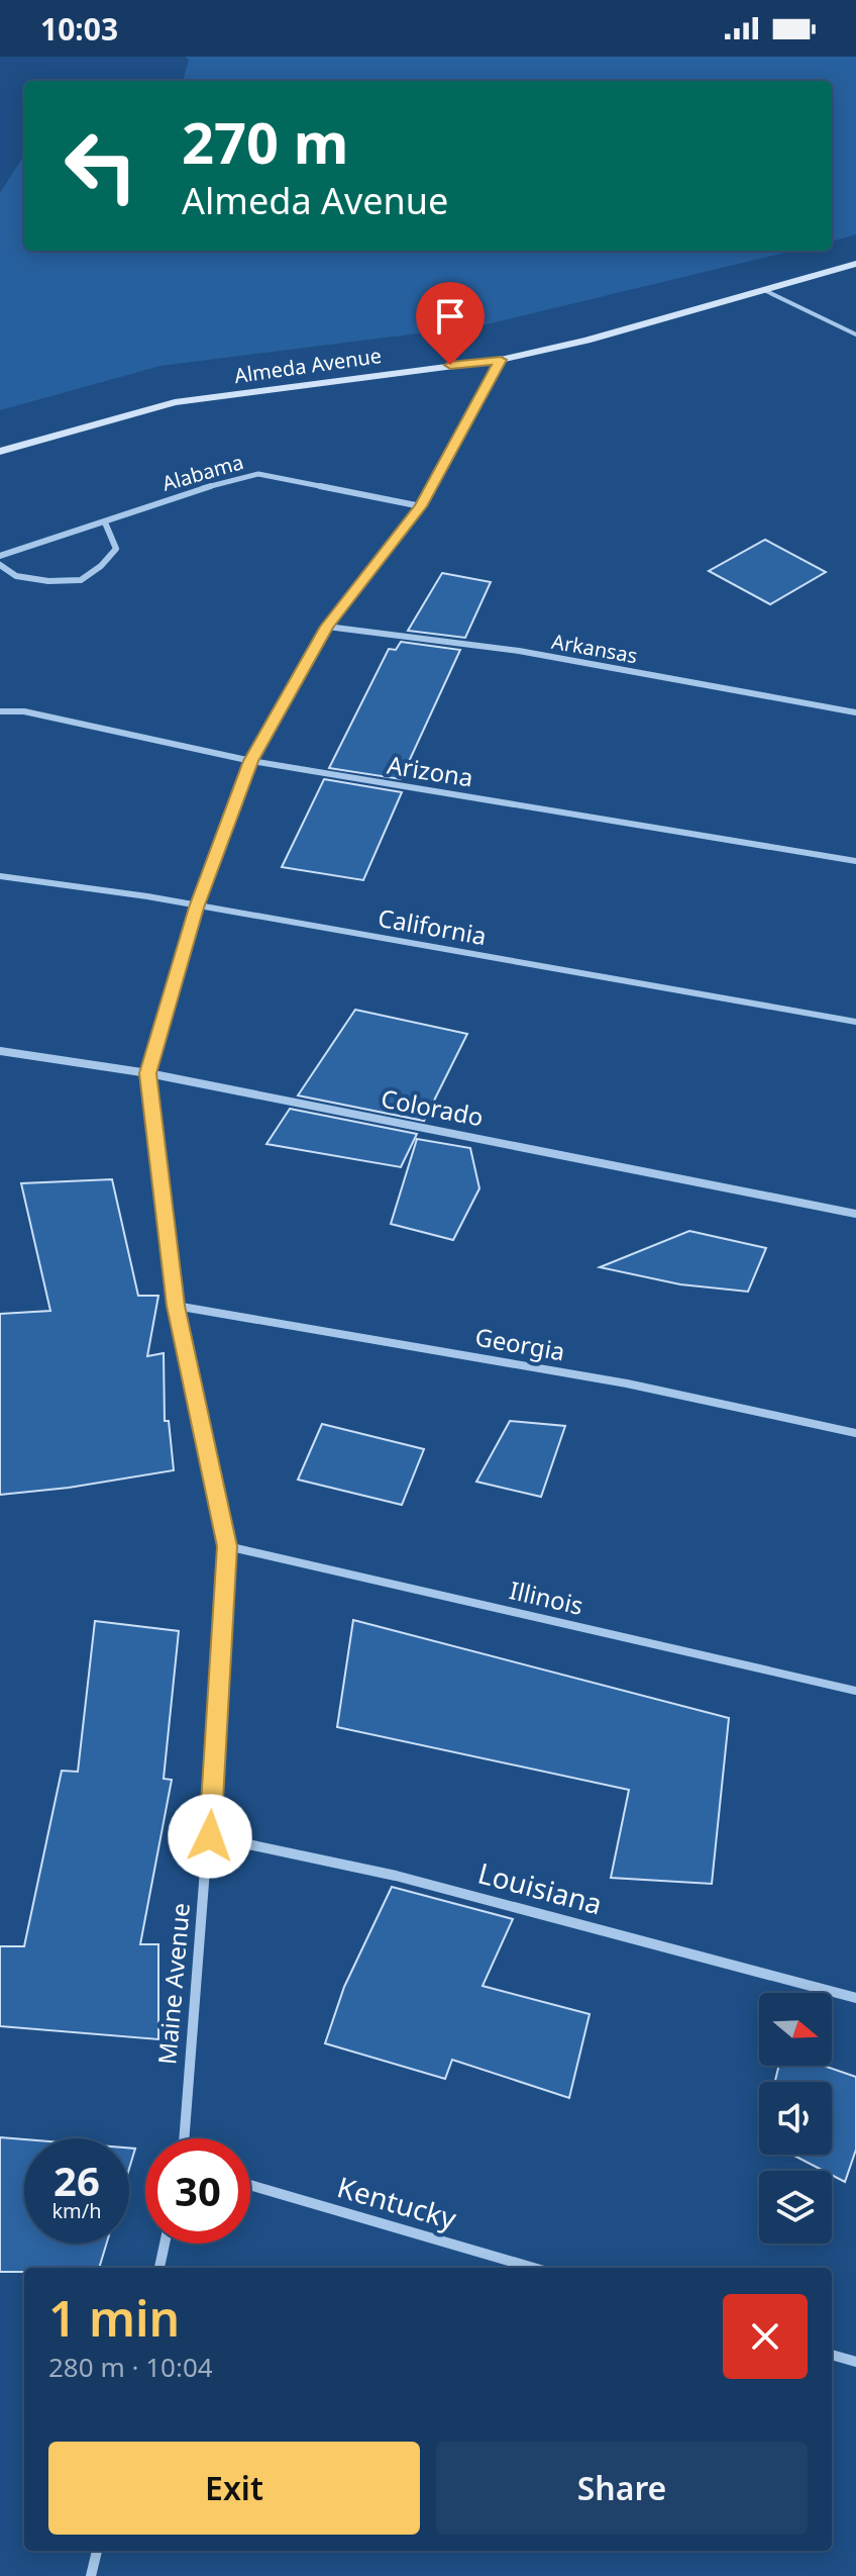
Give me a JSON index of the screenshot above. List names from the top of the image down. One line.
{"streets":{"main road":["Almeda Avenue"],"street":["Alabama","Arkansas","Arizona","California","Colorado","Georgia","Illinois","Louisiana","Maine Avenue","Kentucky"]},"crossings":[["Almeda Avenue","Maine Avenue"],["Alabama","Maine Avenue"],["Arkansas","Maine Avenue"],["Arizona","Maine Avenue"],["California","Maine Avenue"],["Colorado","Maine Avenue"],["Georgia","Maine Avenue"],["Illinois","Maine Avenue"],["Louisiana","Maine Avenue"]],"north":"right","page":{"status":"10:03","turn":["270 m","Almeda Avenue"],"speed":"26 km/h","limit":"30","heading":["1 min","280 m · 10:04"],"buttons":["Exit","Share"]}}
